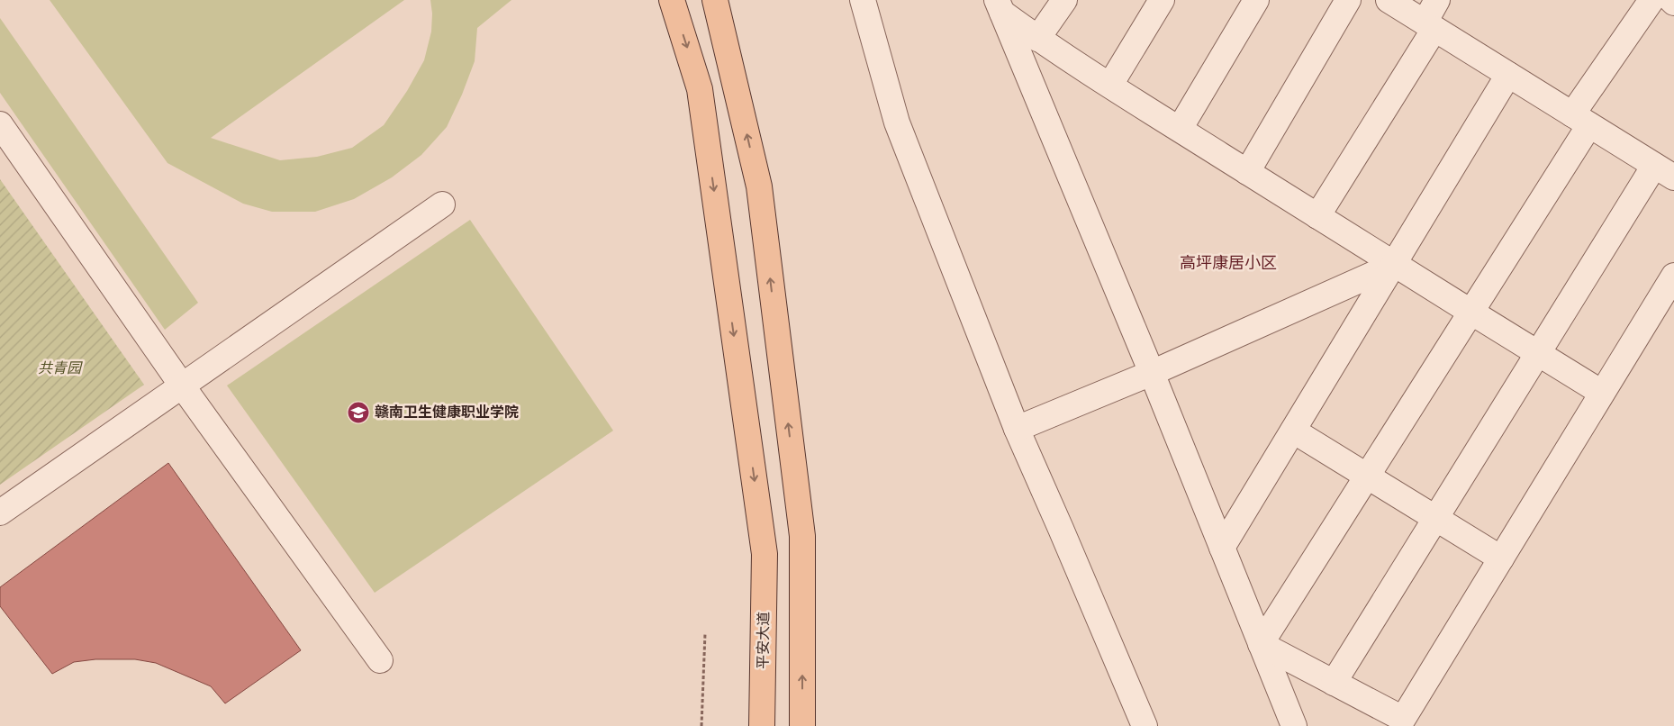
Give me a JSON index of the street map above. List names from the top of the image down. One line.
{"streets":{"main road":["平安大道"]},"districts":["高坪康居小区"],"parks":["共青园"],"places":{"school or university":["赣南卫生健康职业学院"]}}
